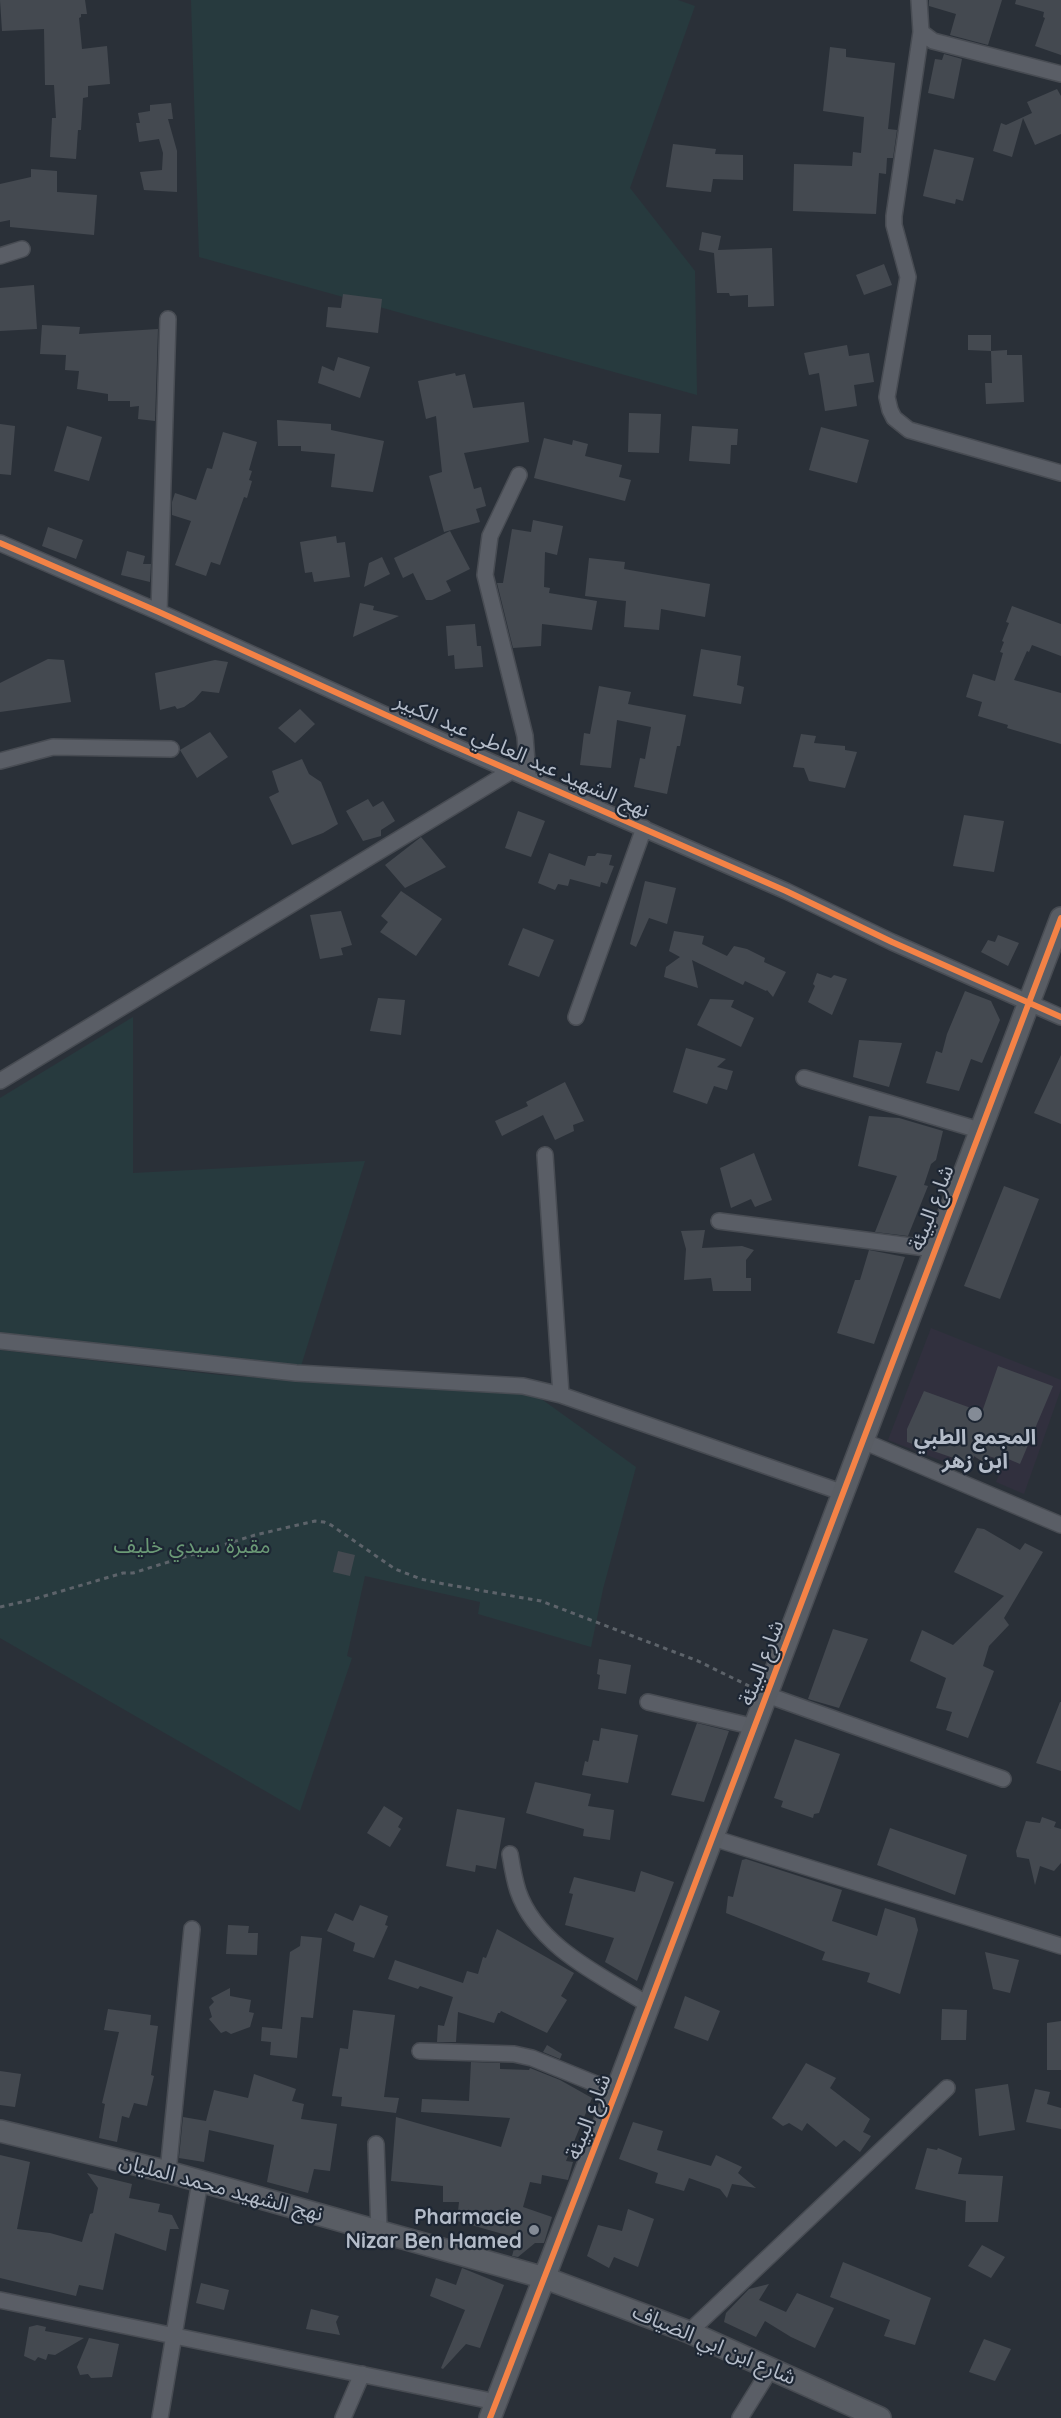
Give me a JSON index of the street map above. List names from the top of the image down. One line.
{"streets":{"street":["نهج الشهيد عبد العاطي عبد الكبير","شارع البيئة","نهج الشهيد محمد المليان","شارع ابن ابي الضياف"]},"crossings":[["نهج الشهيد عبد العاطي عبد الكبير","شارع البيئة"],["شارع البيئة","نهج الشهيد محمد المليان"],["شارع البيئة","شارع ابن ابي الضياف"],["نهج الشهيد محمد المليان","شارع ابن ابي الضياف"]],"parks":["مقبرة سيدي خليف"],"places":["المجمع الطبي ابن زهر","Pharmacie Nizar Ben Hamed"]}
